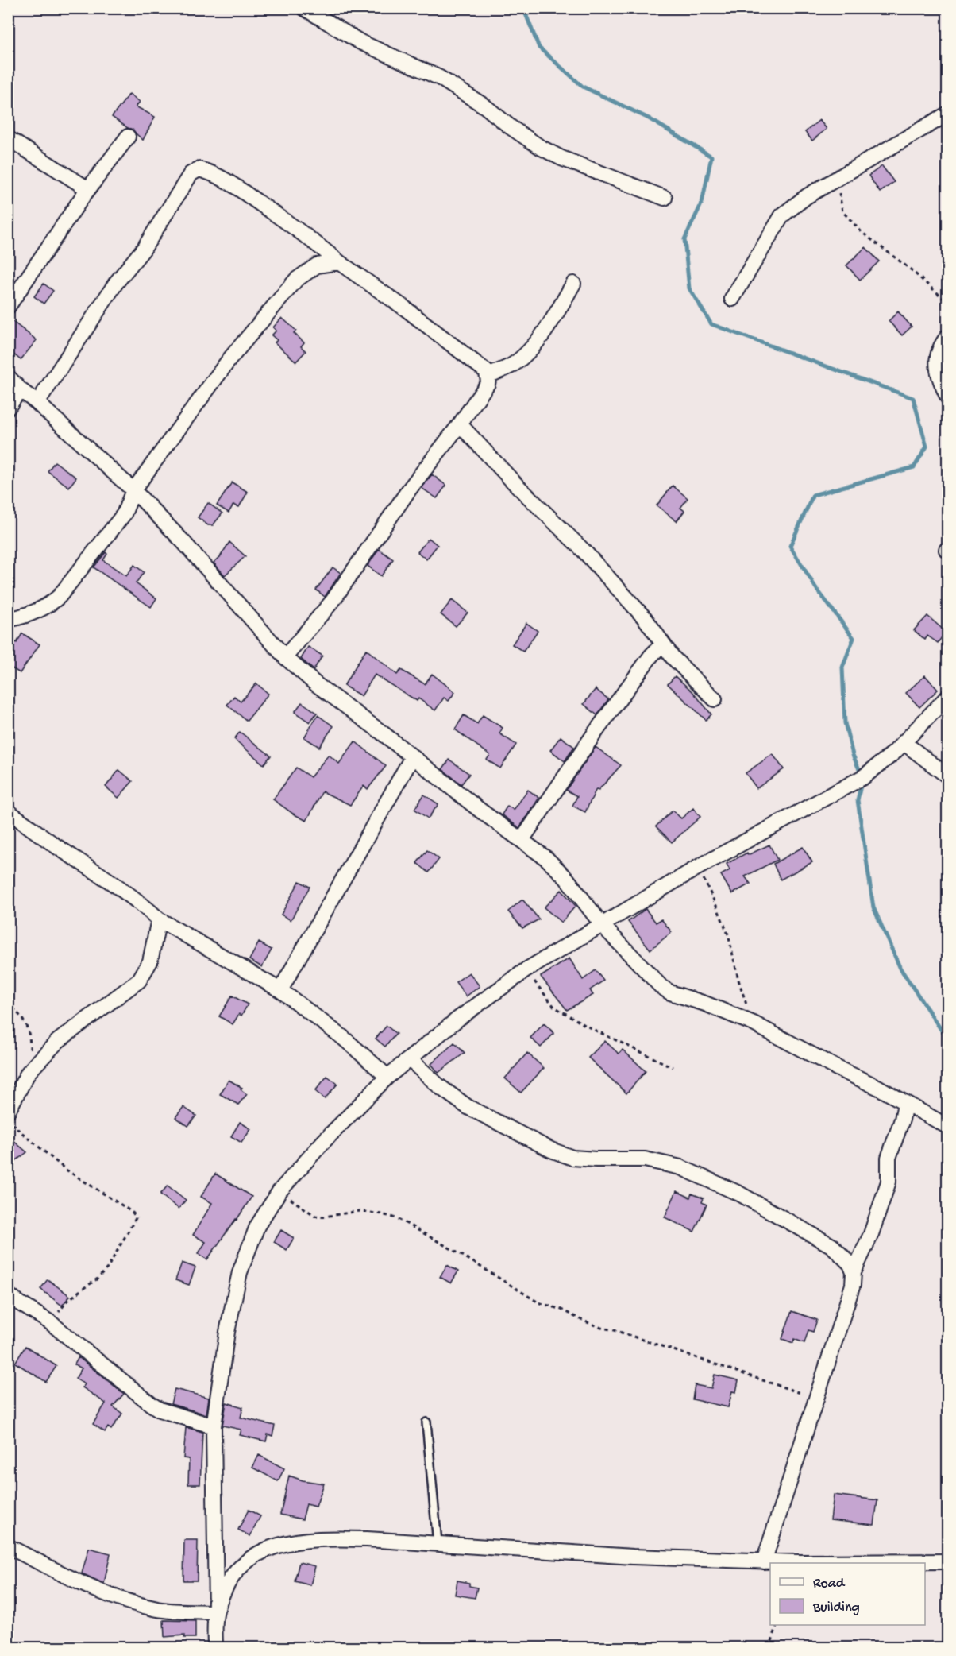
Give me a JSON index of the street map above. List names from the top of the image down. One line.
{"legend":["Road","Building"]}
